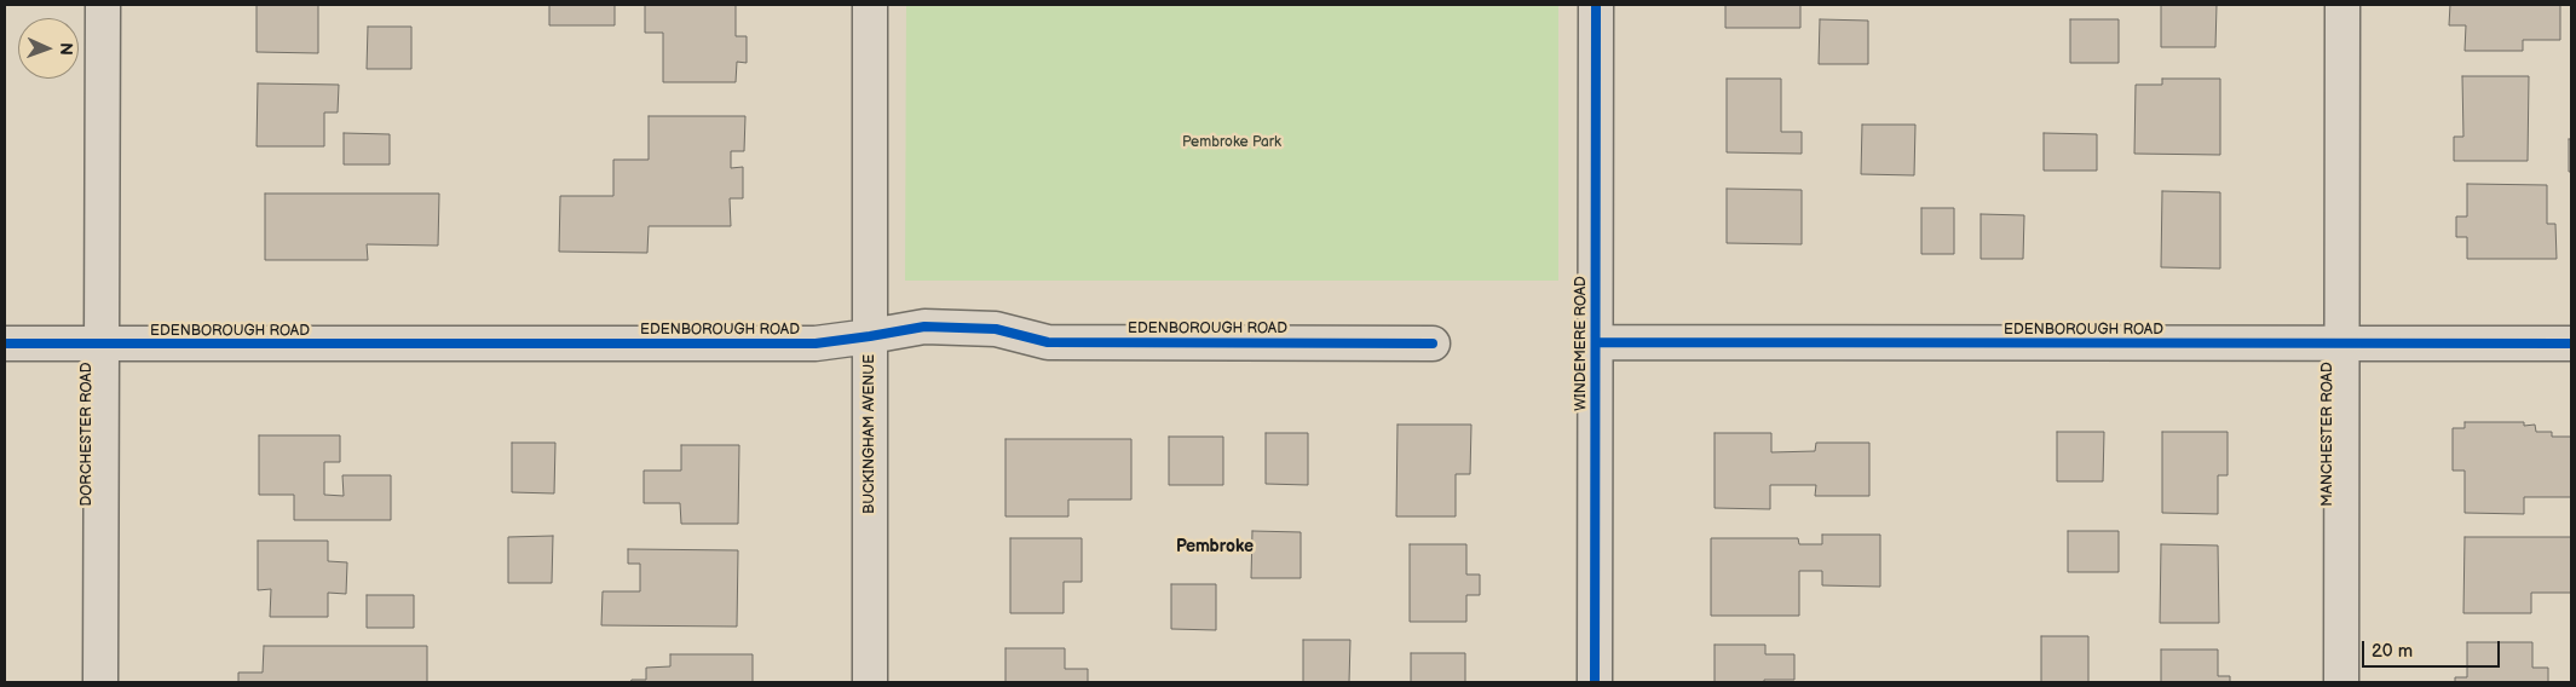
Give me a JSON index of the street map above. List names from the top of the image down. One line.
{"streets":{"street":["EDENBOROUGH ROAD","WINDEMERE ROAD","DORCHESTER ROAD","BUCKINGHAM AVENUE","MANCHESTER ROAD"]},"crossings":[["EDENBOROUGH ROAD","WINDEMERE ROAD"],["EDENBOROUGH ROAD","DORCHESTER ROAD"],["EDENBOROUGH ROAD","BUCKINGHAM AVENUE"],["EDENBOROUGH ROAD","MANCHESTER ROAD"]],"districts":["Pembroke"],"parks":["Pembroke Park"],"scale_bar":"20 m","north":"right"}
